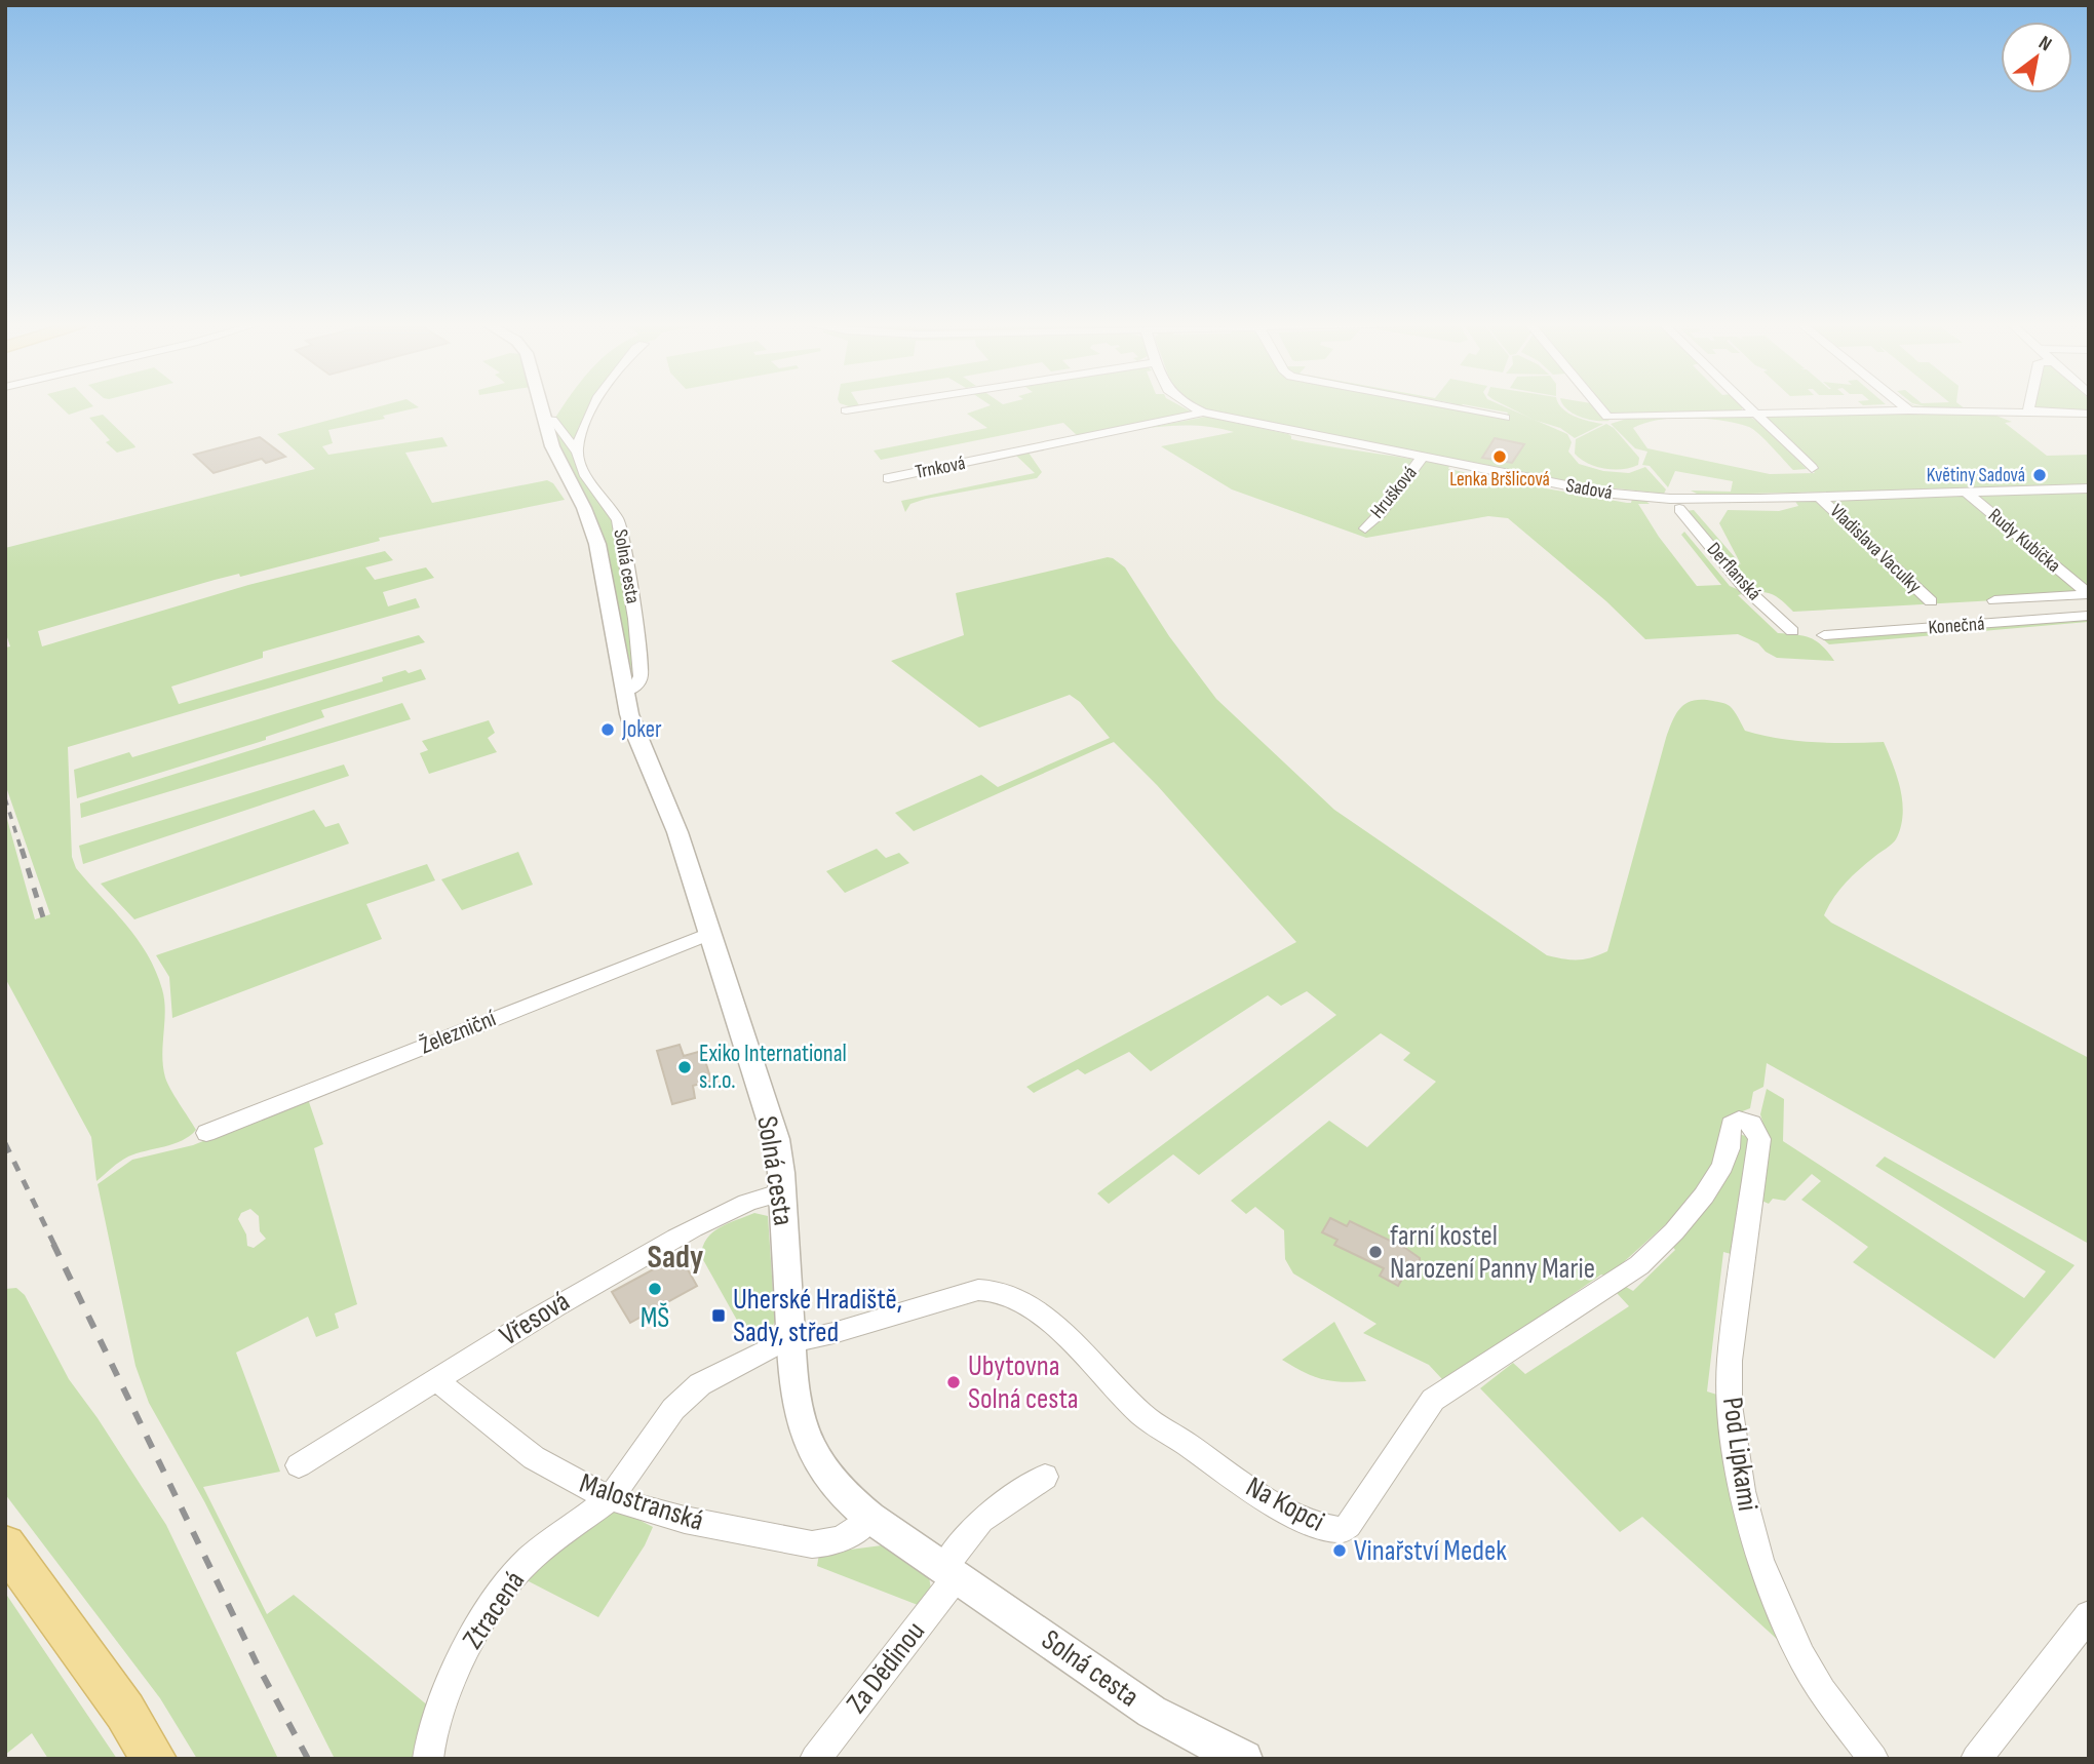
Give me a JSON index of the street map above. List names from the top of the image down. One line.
{"streets":{"street":["Trnková","Sadová","Hrušková","Rudy Kubíčka","Vladislava Vaculky","Solná cesta","Derflanská","Konečná","Železniční","Vřesová","Pod Lipkami","Malostranská","Na Kopci","Ztracená","Za Dědinou"]},"crossings":[["Trnková","Sadová"],["Sadová","Hrušková"],["Sadová","Rudy Kubíčka"],["Sadová","Vladislava Vaculky"],["Solná cesta","Železniční"],["Solná cesta","Vřesová"],["Solná cesta","Malostranská"],["Solná cesta","Na Kopci"],["Solná cesta","Ztracená"],["Solná cesta","Za Dědinou"],["Vřesová","Malostranská"],["Pod Lipkami","Na Kopci"],["Malostranská","Ztracená"],["Na Kopci","Ztracená"]],"districts":["Sady"],"places":{"other":["Lenka Bršlicová","Květiny Sadová","Joker","Exiko International s.r.o.","farní kostel Narození Panny Marie","MŠ","Ubytovna Solná cesta","Vinařství Medek"],"transit":["Uherské Hradiště, Sady, střed"]},"north":"top right"}
